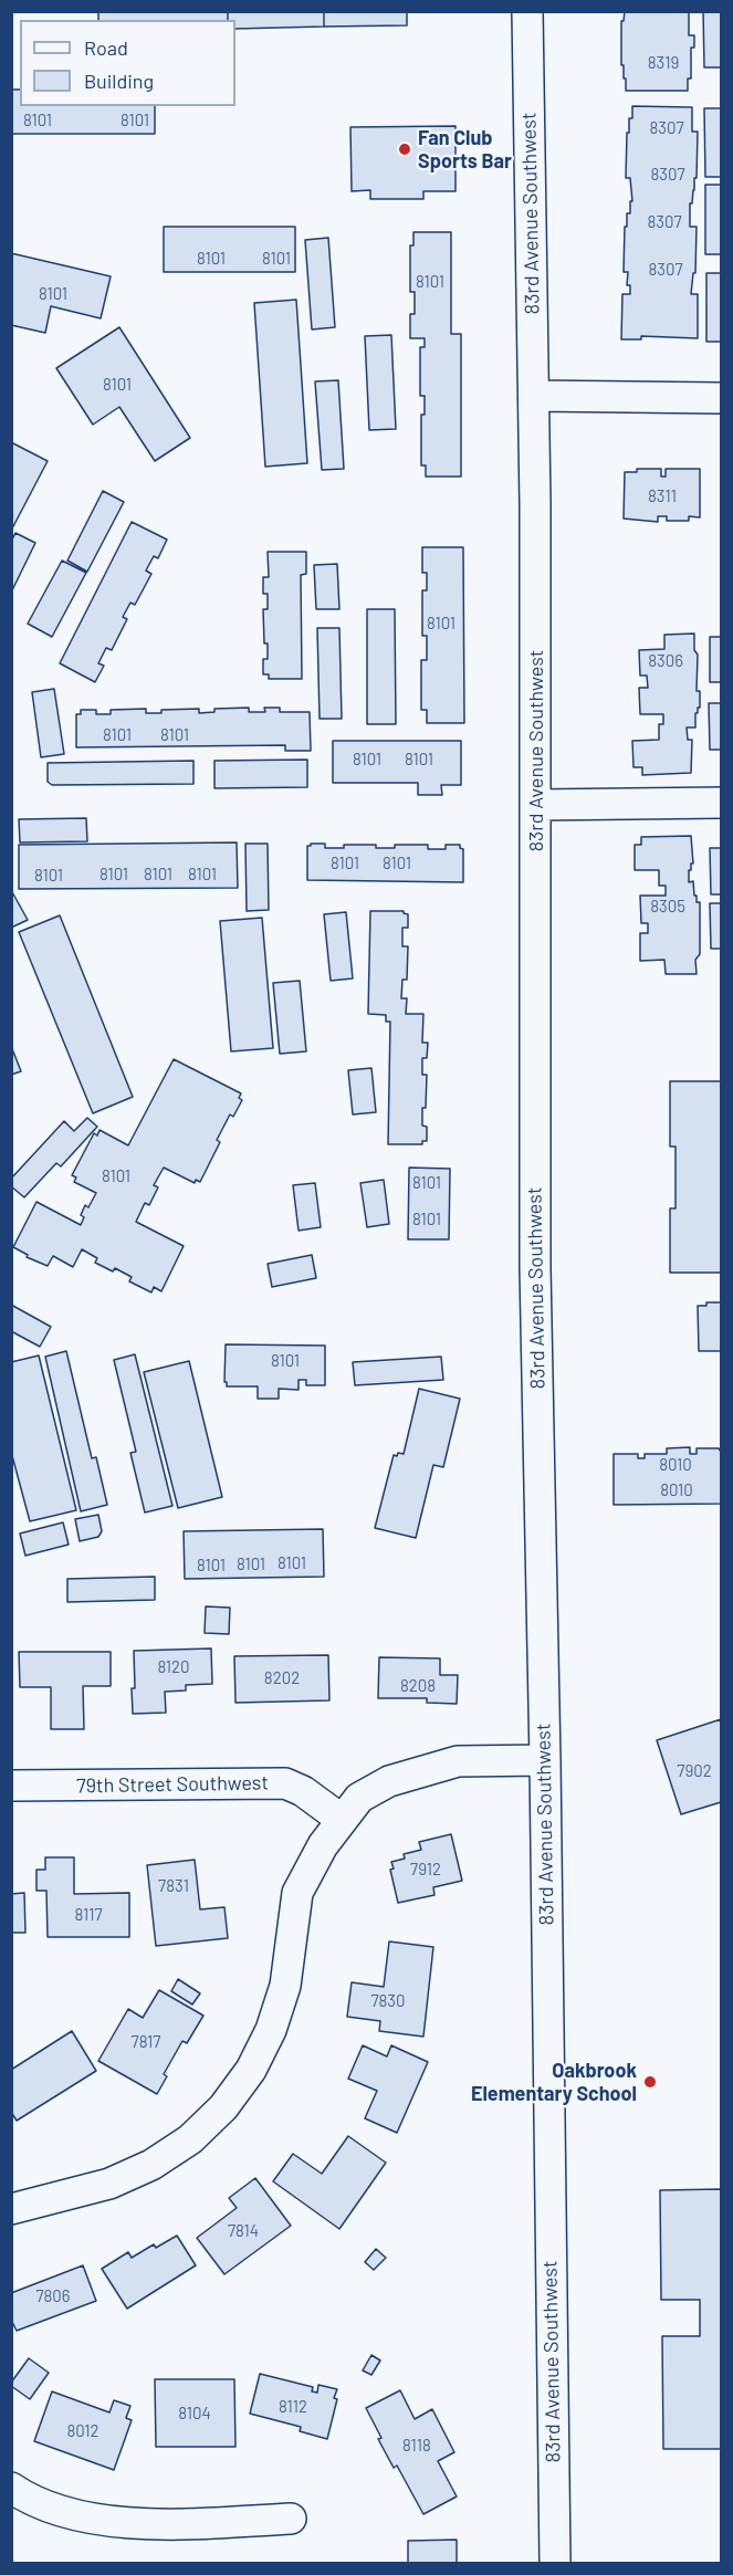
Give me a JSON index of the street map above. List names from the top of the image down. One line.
{"streets":{"street":["83rd Avenue Southwest","79th Street Southwest"]},"places":["Fan Club Sports Bar","Oakbrook Elementary School"],"house_numbers":["8319","8101","8101","8307","8307","8307","8101","8101","8307","8101","8101","8101","8311","8101","8306","8101","8101","8101","8101","8101","8101","8101","8101","8101","8101","8305","8101","8101","8101","8101","8010","8010","8101","8101","8101","8120","8202","8208","7902","7912","7831","8117","7830","7817","7814","7806","8112","8104","8012","8118"],"legend":["Road","Building"]}
